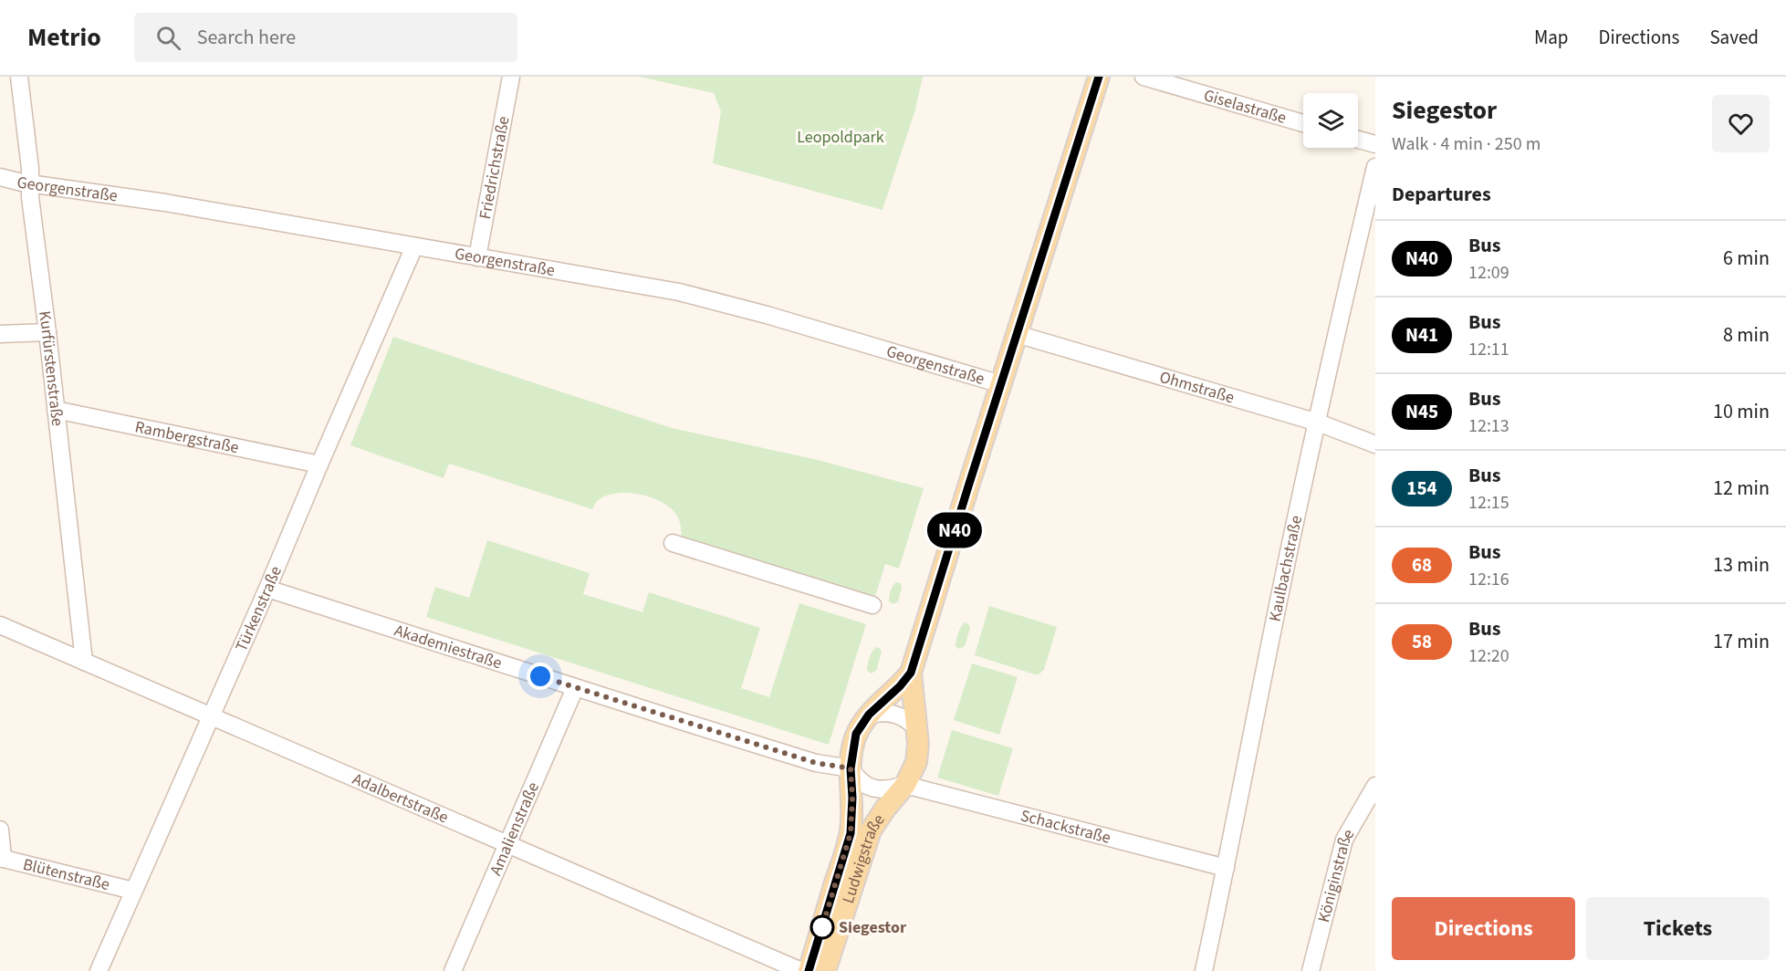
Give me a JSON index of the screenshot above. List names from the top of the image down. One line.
{"streets":{"main road":["Ludwigstraße"],"street":["Giselastraße","Friedrichstraße","Georgenstraße","Kurfürstenstraße","Ohmstraße","Rambergstraße","Kaulbachstraße","Türkenstraße","Akademiestraße","Adalbertstraße","Schackstraße","Amalienstraße","Blütenstraße","Königinstraße"]},"crossings":[["Friedrichstraße","Georgenstraße"],["Georgenstraße","Kurfürstenstraße"],["Georgenstraße","Türkenstraße"],["Kurfürstenstraße","Rambergstraße"],["Kurfürstenstraße","Adalbertstraße"],["Ohmstraße","Kaulbachstraße"],["Rambergstraße","Türkenstraße"],["Kaulbachstraße","Schackstraße"],["Türkenstraße","Akademiestraße"],["Türkenstraße","Adalbertstraße"],["Türkenstraße","Blütenstraße"],["Akademiestraße","Schackstraße"],["Akademiestraße","Amalienstraße"],["Akademiestraße","Ludwigstraße"],["Adalbertstraße","Amalienstraße"],["Schackstraße","Ludwigstraße"]],"parks":["Leopoldpark"],"places":["Siegestor"],"lines":["bus line N40"],"page":{"header":"Metrio","search":"Search here","nav":["Map","Directions","Saved"],"on_map":"N40","heading":[["Siegestor","Walk · 4 min · 250 m"],"Departures"],"list":[{"mark":"N40","name":"Bus","note":"12:09","value":"6 min"},{"mark":"N41","name":"Bus","note":"12:11","value":"8 min"},{"mark":"N45","name":"Bus","note":"12:13","value":"10 min"},{"mark":"154","name":"Bus","note":"12:15","value":"12 min"},{"mark":"68","name":"Bus","note":"12:16","value":"13 min"},{"mark":"58","name":"Bus","note":"12:20","value":"17 min"}],"buttons":["Directions","Tickets"]}}
